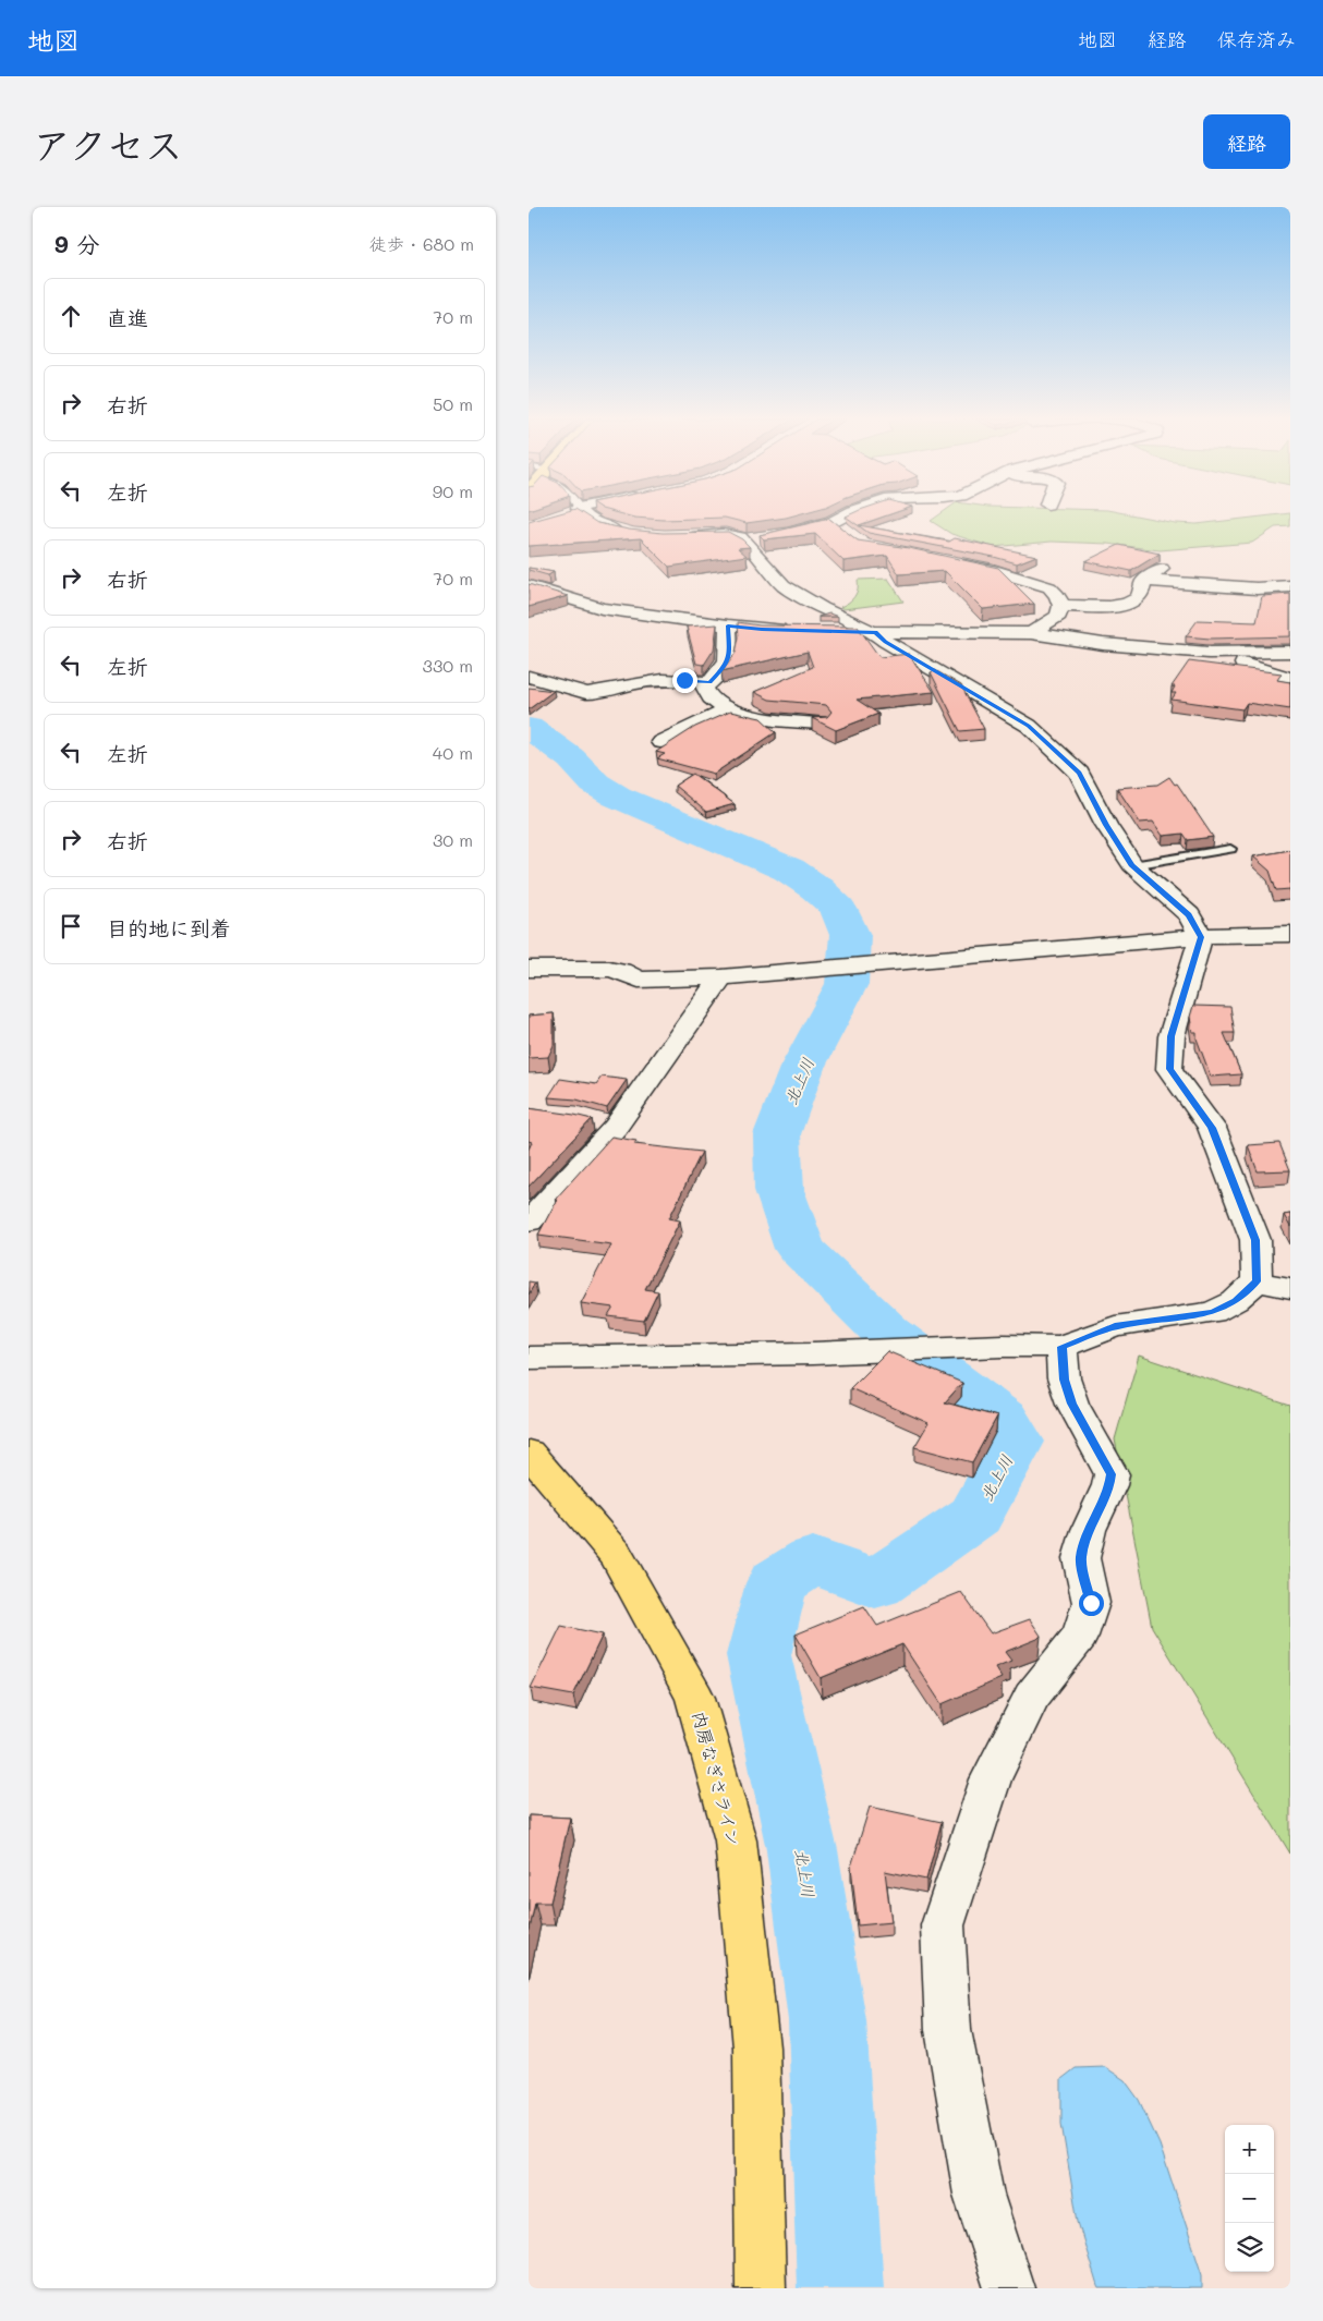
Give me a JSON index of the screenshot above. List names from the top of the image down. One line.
{"streets":{"highway":["内房なぎさライン"]},"water":["北上川"],"page":{"header":"地図","nav":["地図","経路","保存済み"],"title":"アクセス","buttons":"経路","heading":["9 分","徒歩 · 680 m"],"list":[["直進","70 m"],["右折","50 m"],["左折","90 m"],["右折","70 m"],["左折","330 m"],["左折","40 m"],["右折","30 m"],"目的地に到着"],"map_buttons":["+","−"]}}
